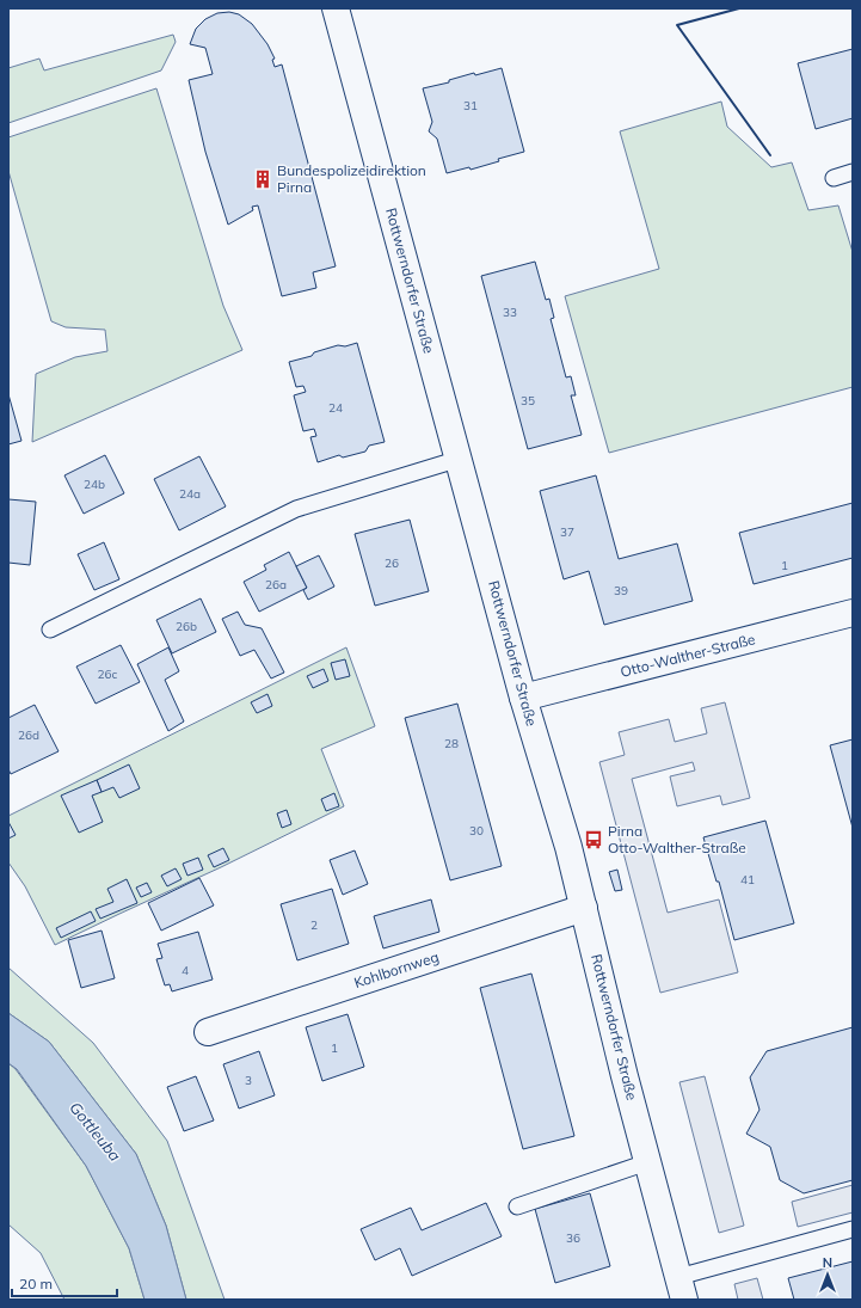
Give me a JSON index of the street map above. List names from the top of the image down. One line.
{"streets":{"main road":["Rottwerndorfer Straße","Otto-Walther-Straße","Kohlbornweg"]},"crossings":[["Rottwerndorfer Straße","Otto-Walther-Straße"],["Rottwerndorfer Straße","Kohlbornweg"]],"water":["Gottleuba"],"places":{"building":["Bundespolizeidirektion Pirna"],"bus stop":["Pirna Otto-Walther-Straße"]},"house_numbers":["31","33","35","24","24b","24a","37","26","1","26a","39","26b","26c","26d","28","30","41","2","4","1","3","36"],"scale_bar":"20 m","north":"top"}
